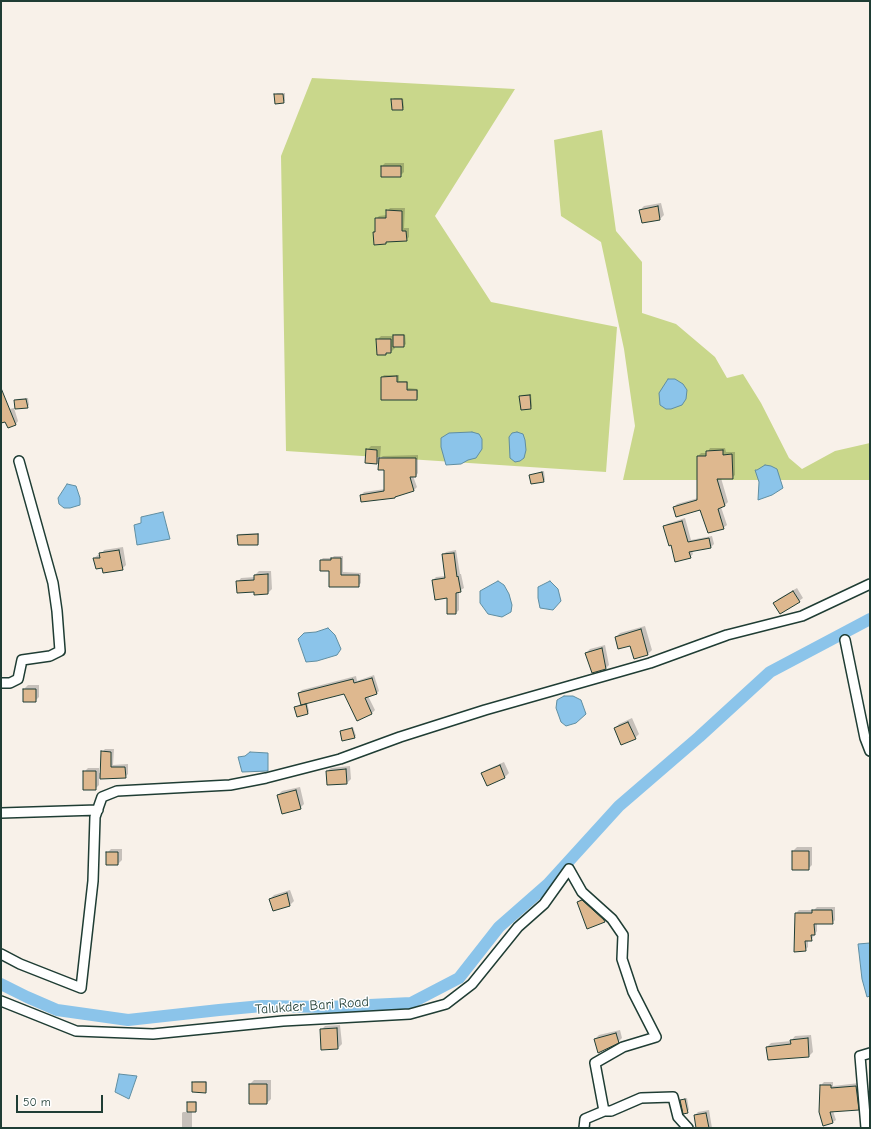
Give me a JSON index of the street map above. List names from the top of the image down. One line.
{"streets":{"street":["Talukder Bari Road"]},"scale_bar":"50 m"}
